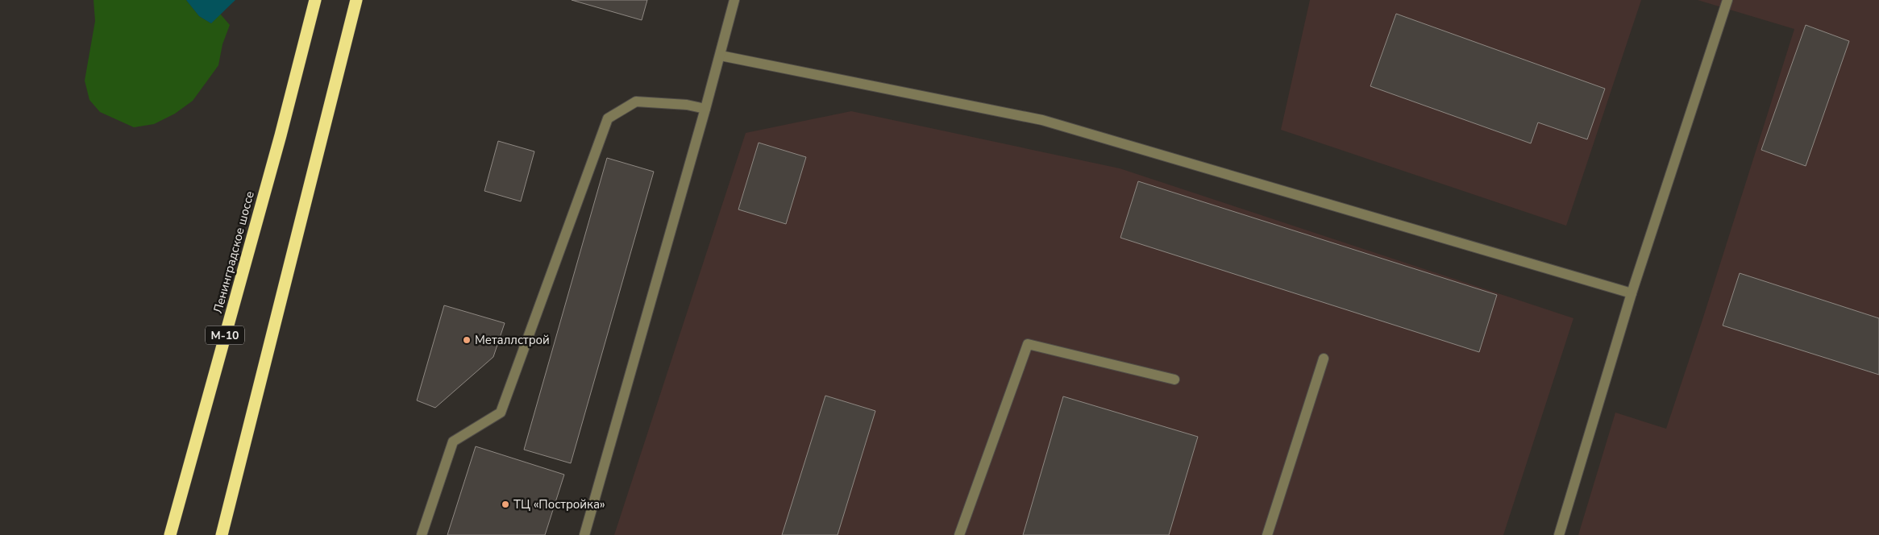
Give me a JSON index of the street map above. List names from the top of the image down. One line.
{"streets":{"highway":["Ленинградское шоссе","М-10"]},"places":["Металлстрой","ТЦ «Постройка»"]}
